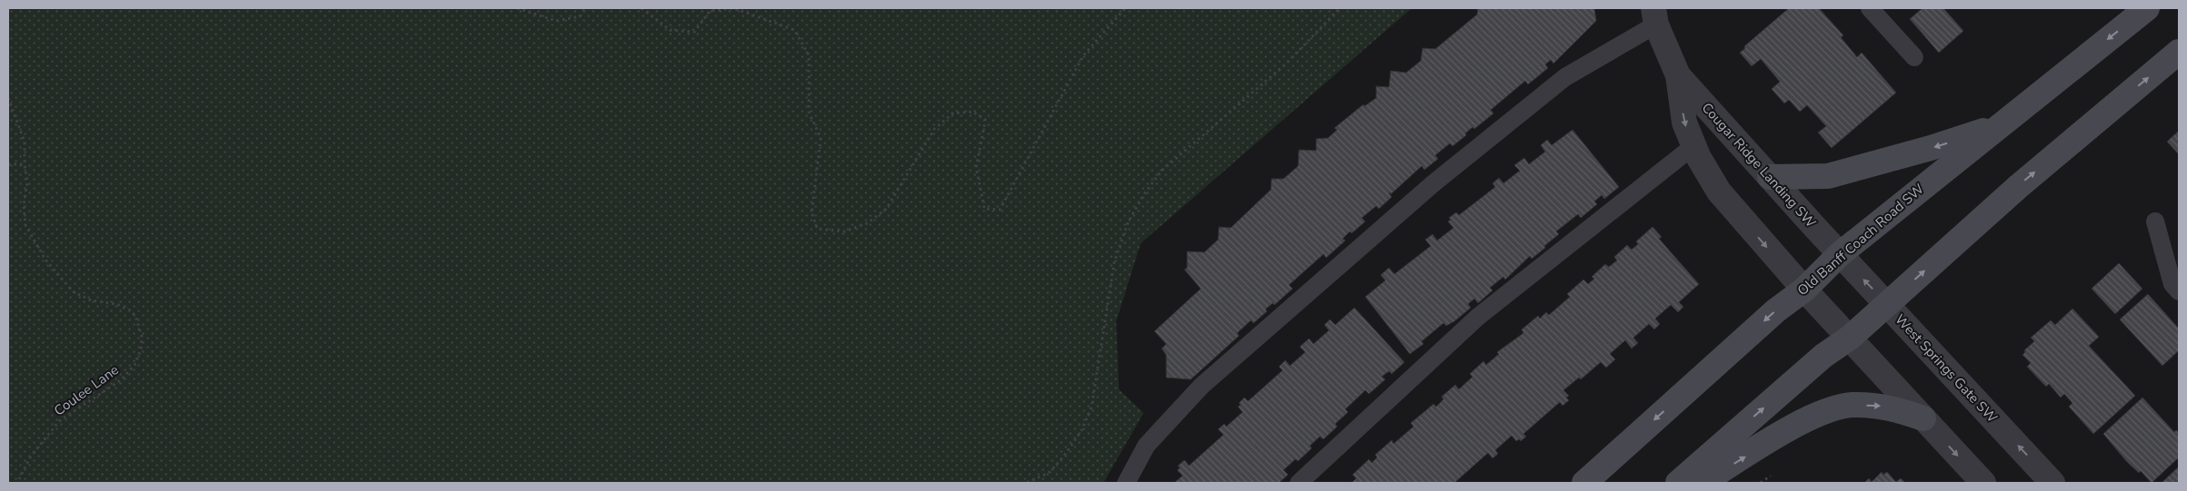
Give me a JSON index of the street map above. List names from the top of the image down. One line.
{"streets":{"main road":["Old Banff Coach Road SW"],"street":["Cougar Ridge Landing SW","West Springs Gate SW"],"path":["Coulee Lane"]},"crossings":[["Cougar Ridge Landing SW","Old Banff Coach Road SW"],["Cougar Ridge Landing SW","West Springs Gate SW"],["Old Banff Coach Road SW","West Springs Gate SW"]]}
